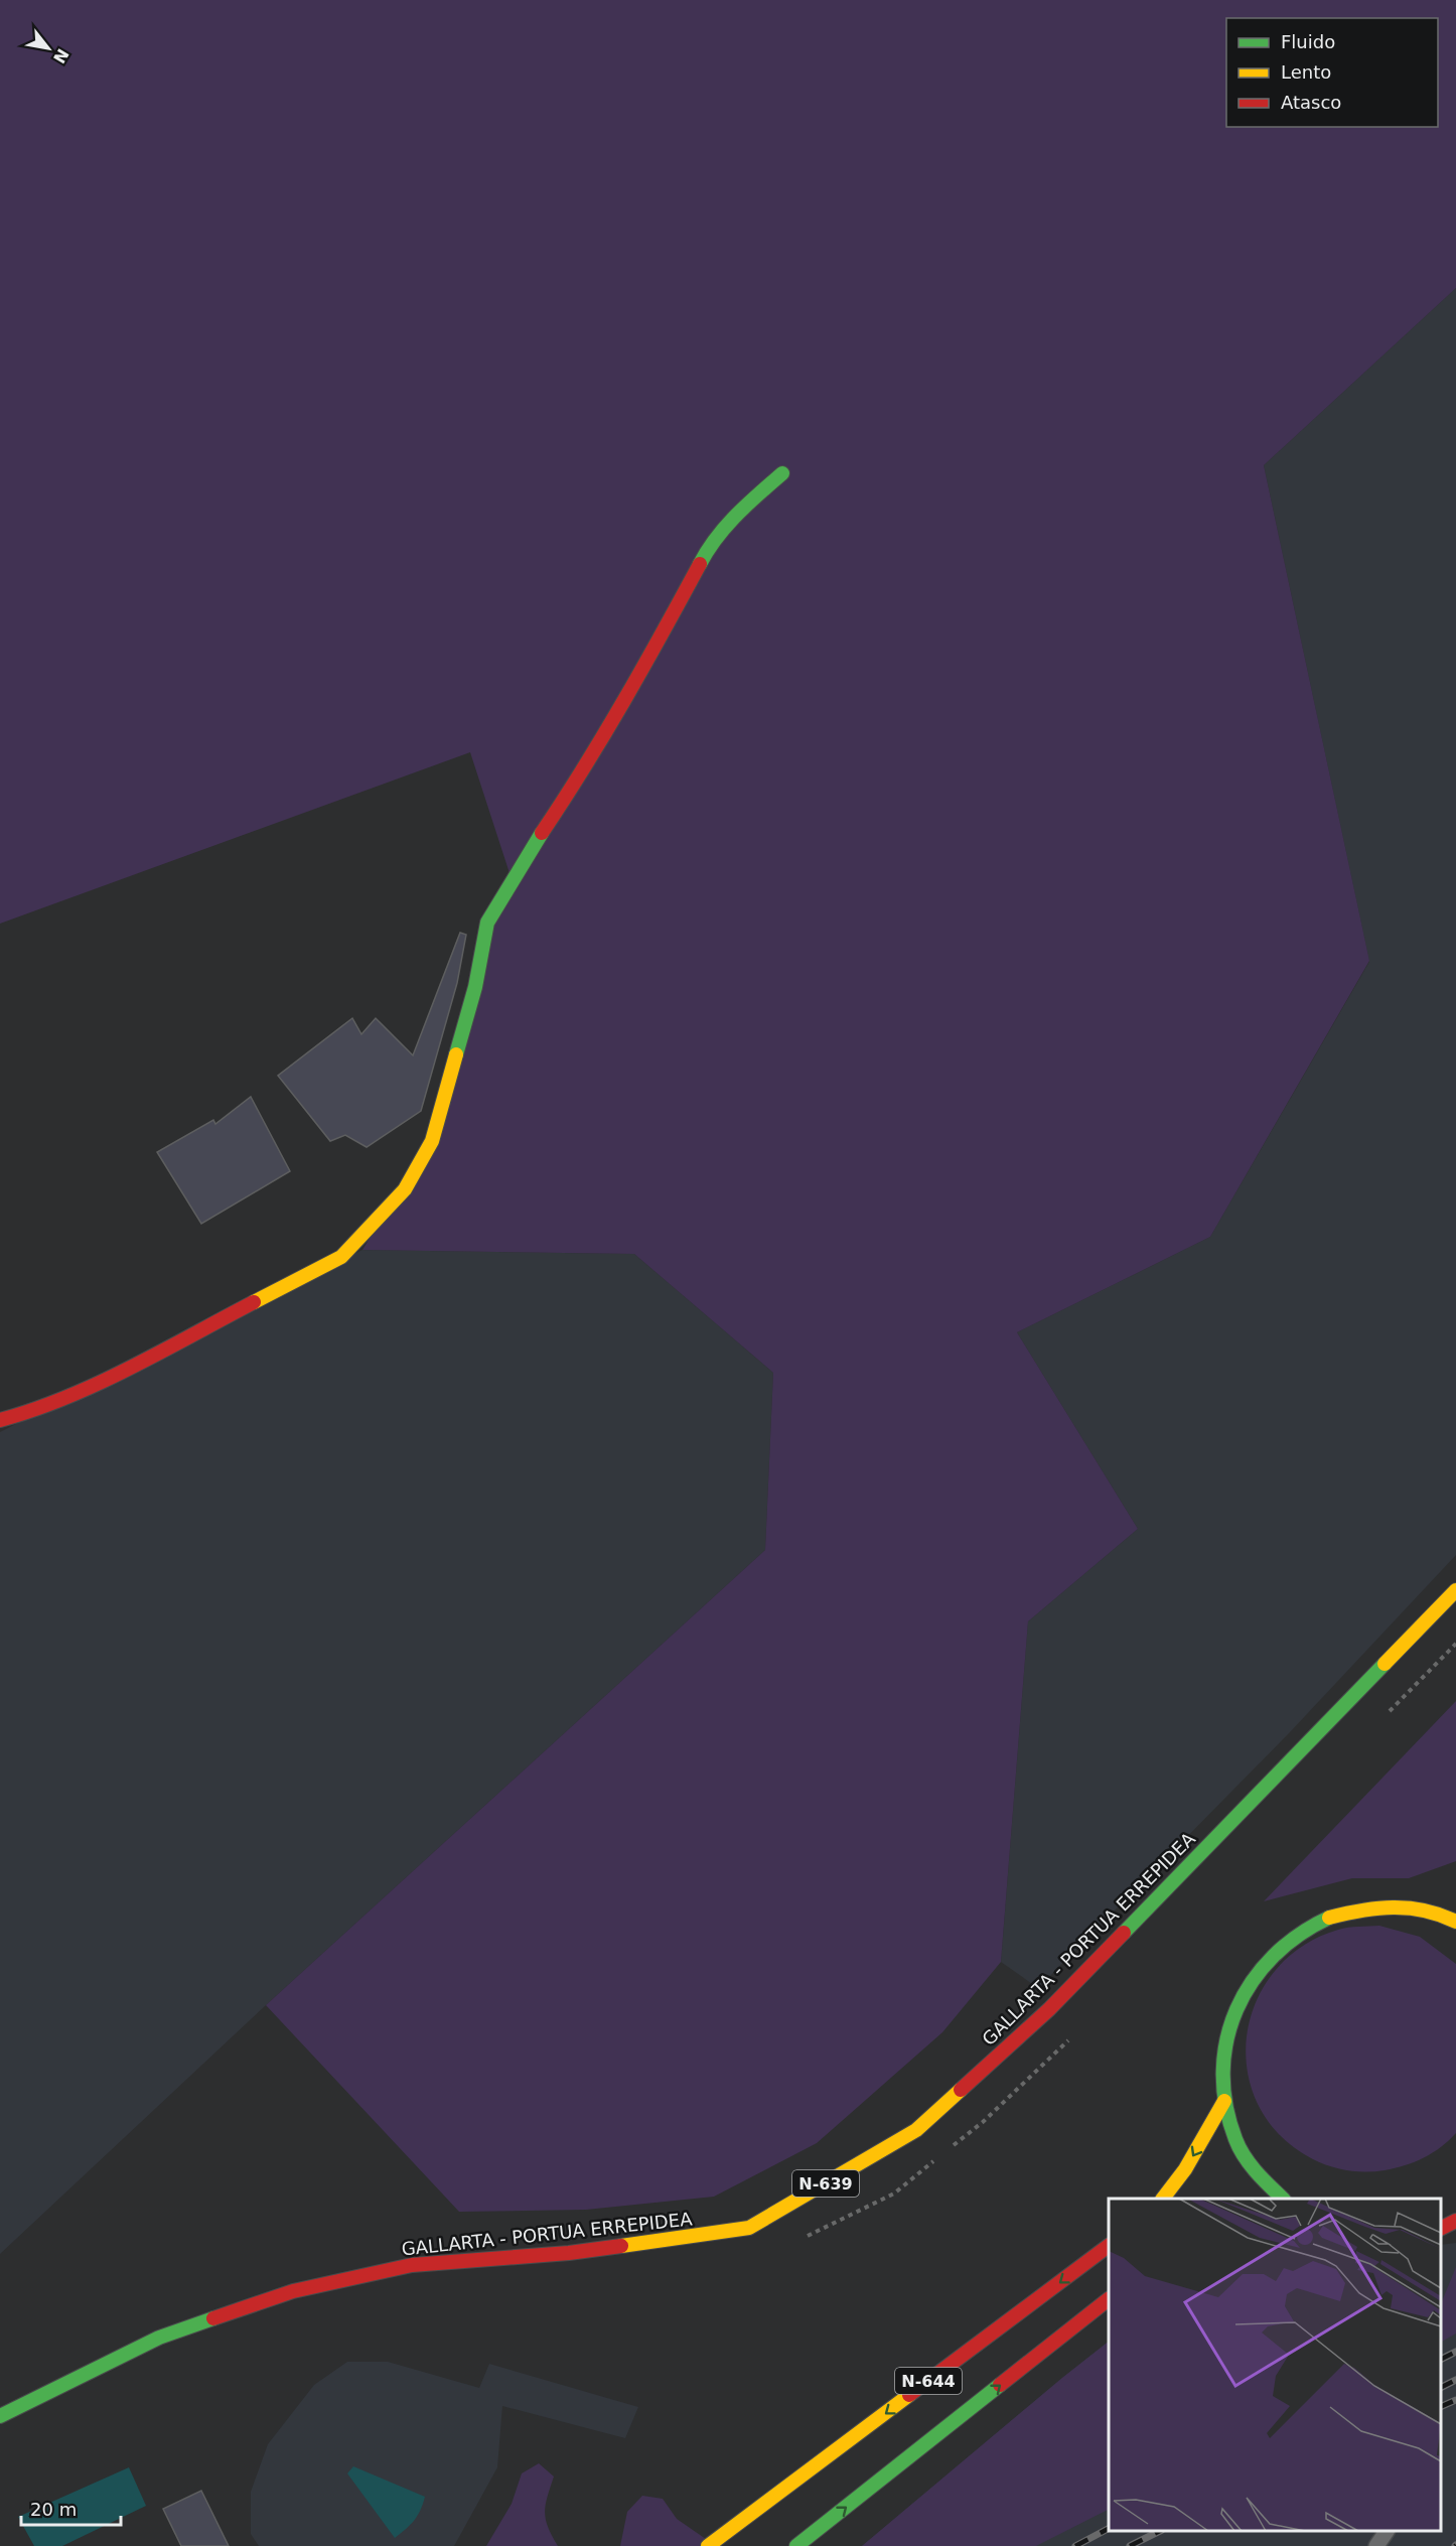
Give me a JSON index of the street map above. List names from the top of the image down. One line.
{"streets":{"main road":["GALLARTA - PORTUA ERREPIDEA","N-639","N-644"]},"legend":["Fluido","Lento","Atasco"],"scale_bar":"20 m","north":"bottom right"}
